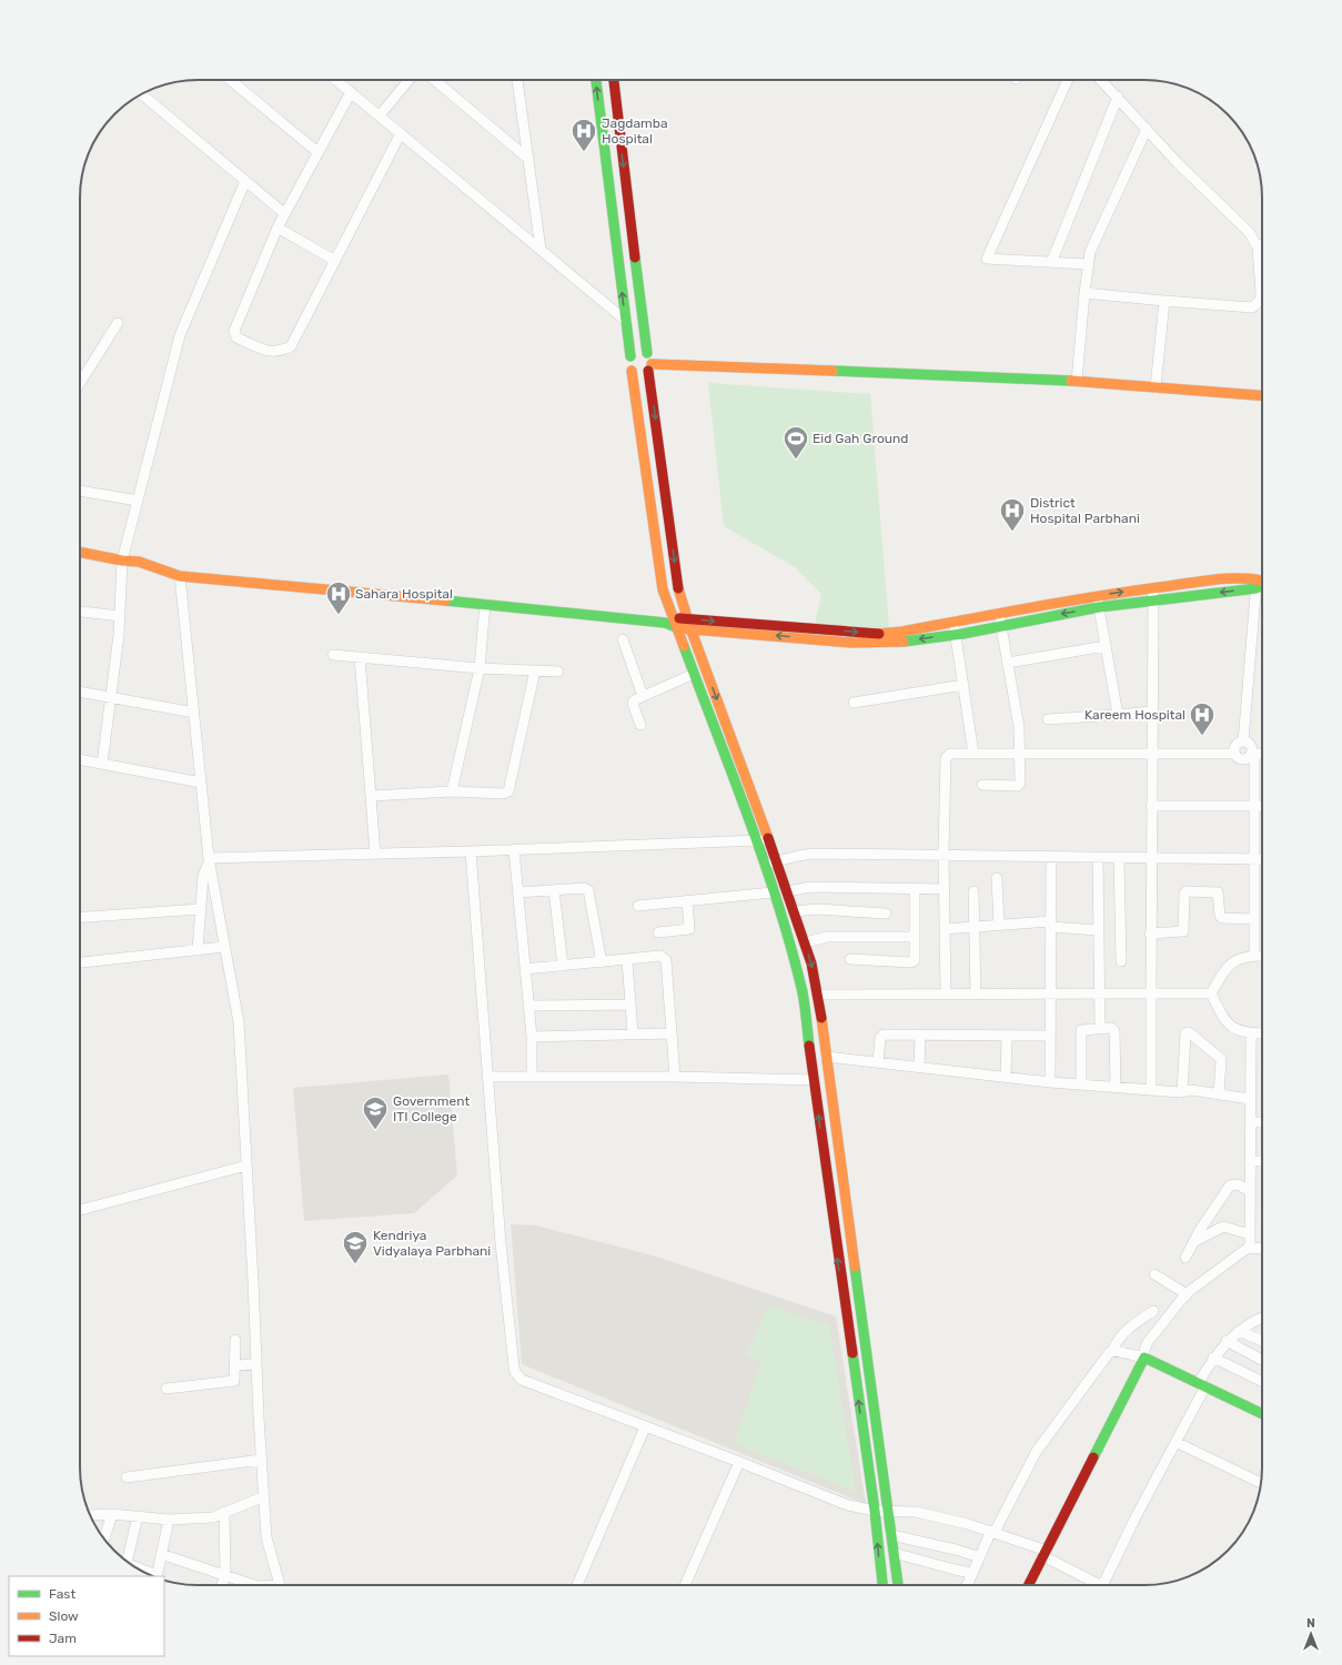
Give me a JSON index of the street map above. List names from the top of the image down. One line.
{"places":{"hospital":["Jagdamba Hospital","District Hospital Parbhani","Sahara Hospital","Kareem Hospital"],"sports":["Eid Gah Ground"],"school or university":["Government ITI College","Kendriya Vidyalaya Parbhani"]},"legend":["Fast","Slow","Jam"],"north":"top"}
